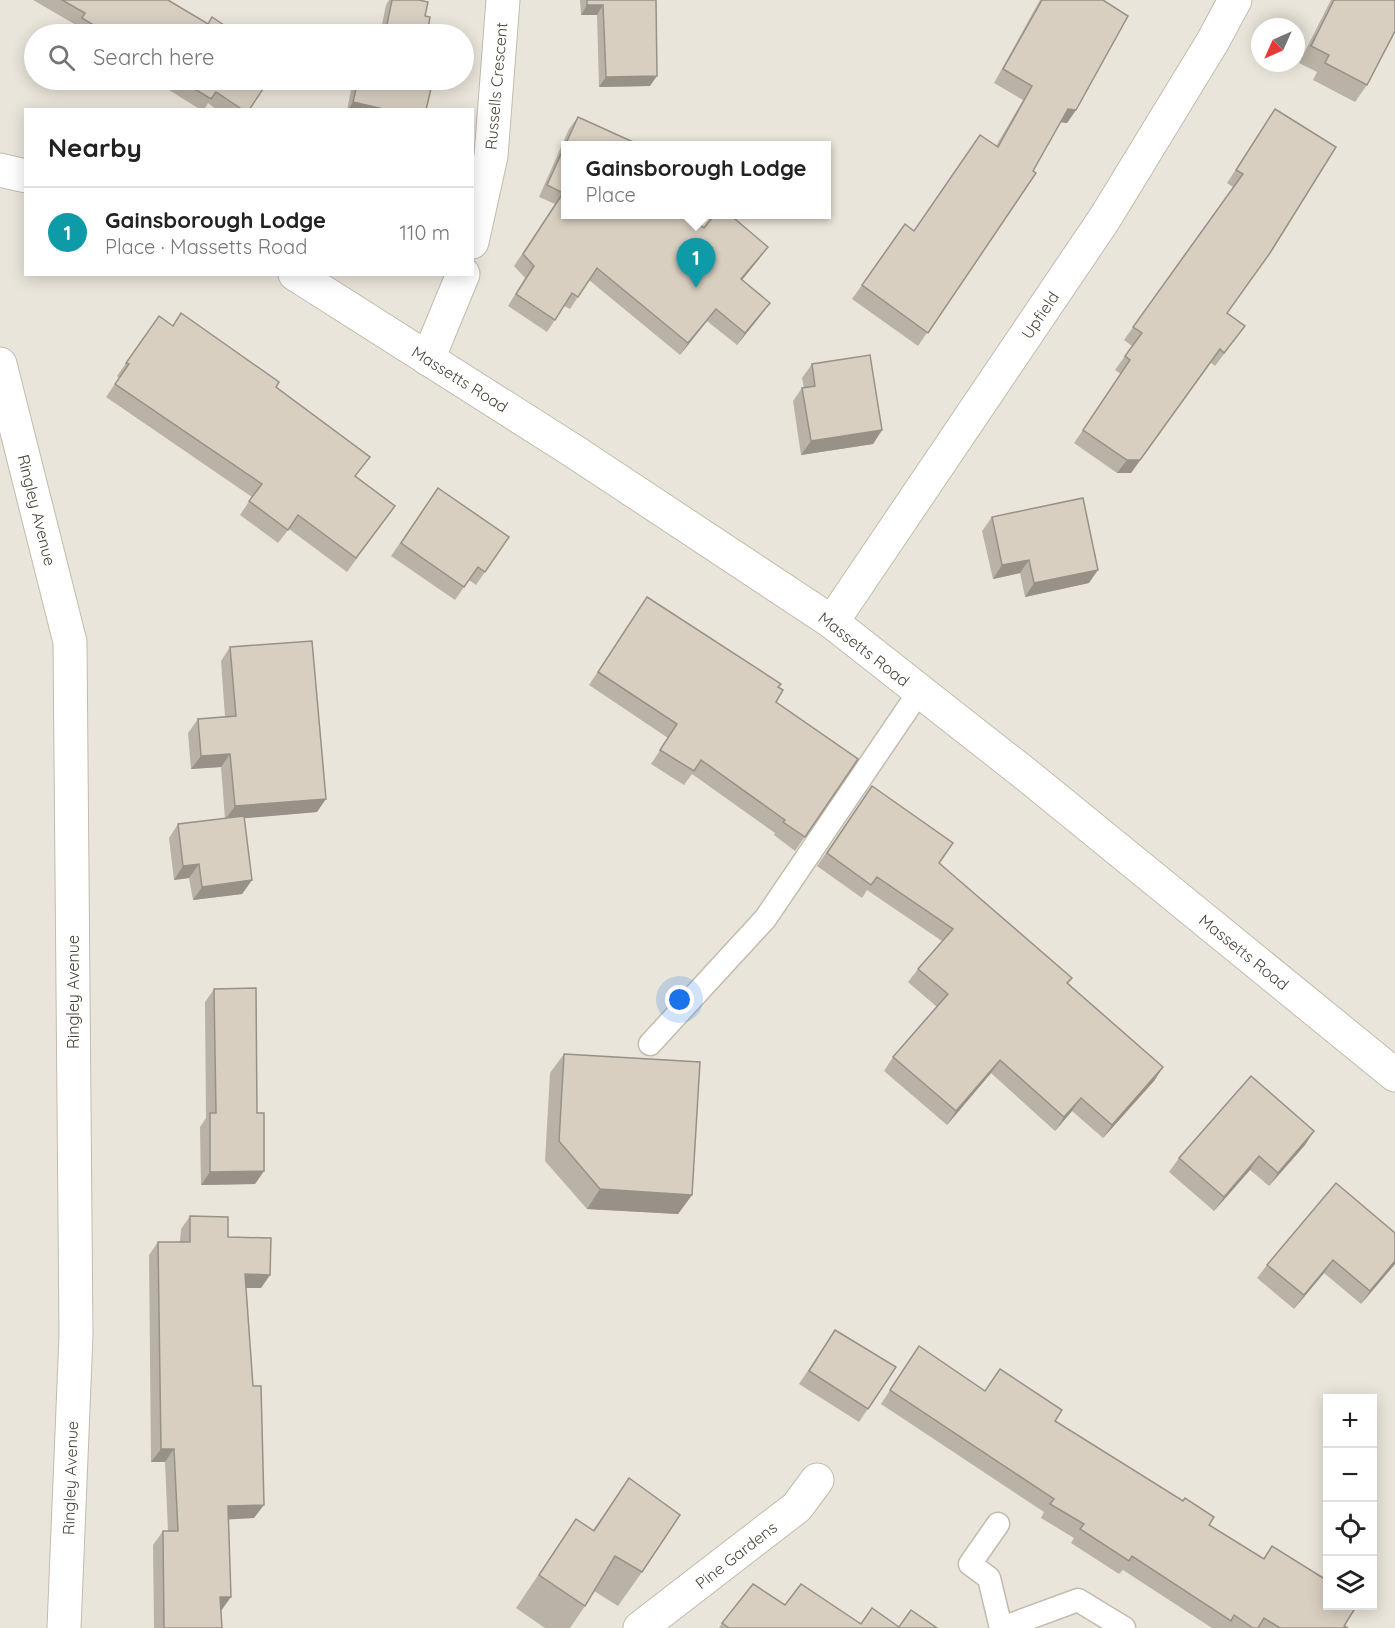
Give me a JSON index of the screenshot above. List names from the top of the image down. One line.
{"streets":{"street":["Russells Crescent","Upfield","Massetts Road","Ringley Avenue","Pine Gardens"]},"crossings":[["Upfield","Massetts Road"]],"north":"bottom left","page":{"search":"Search here","heading":"Nearby","popup":["Gainsborough Lodge","Place"],"list":[{"mark":"1","name":"Gainsborough Lodge","note":"Place · Massetts Road","value":"110 m"}],"pins":"1","map_buttons":["+","−"]}}
